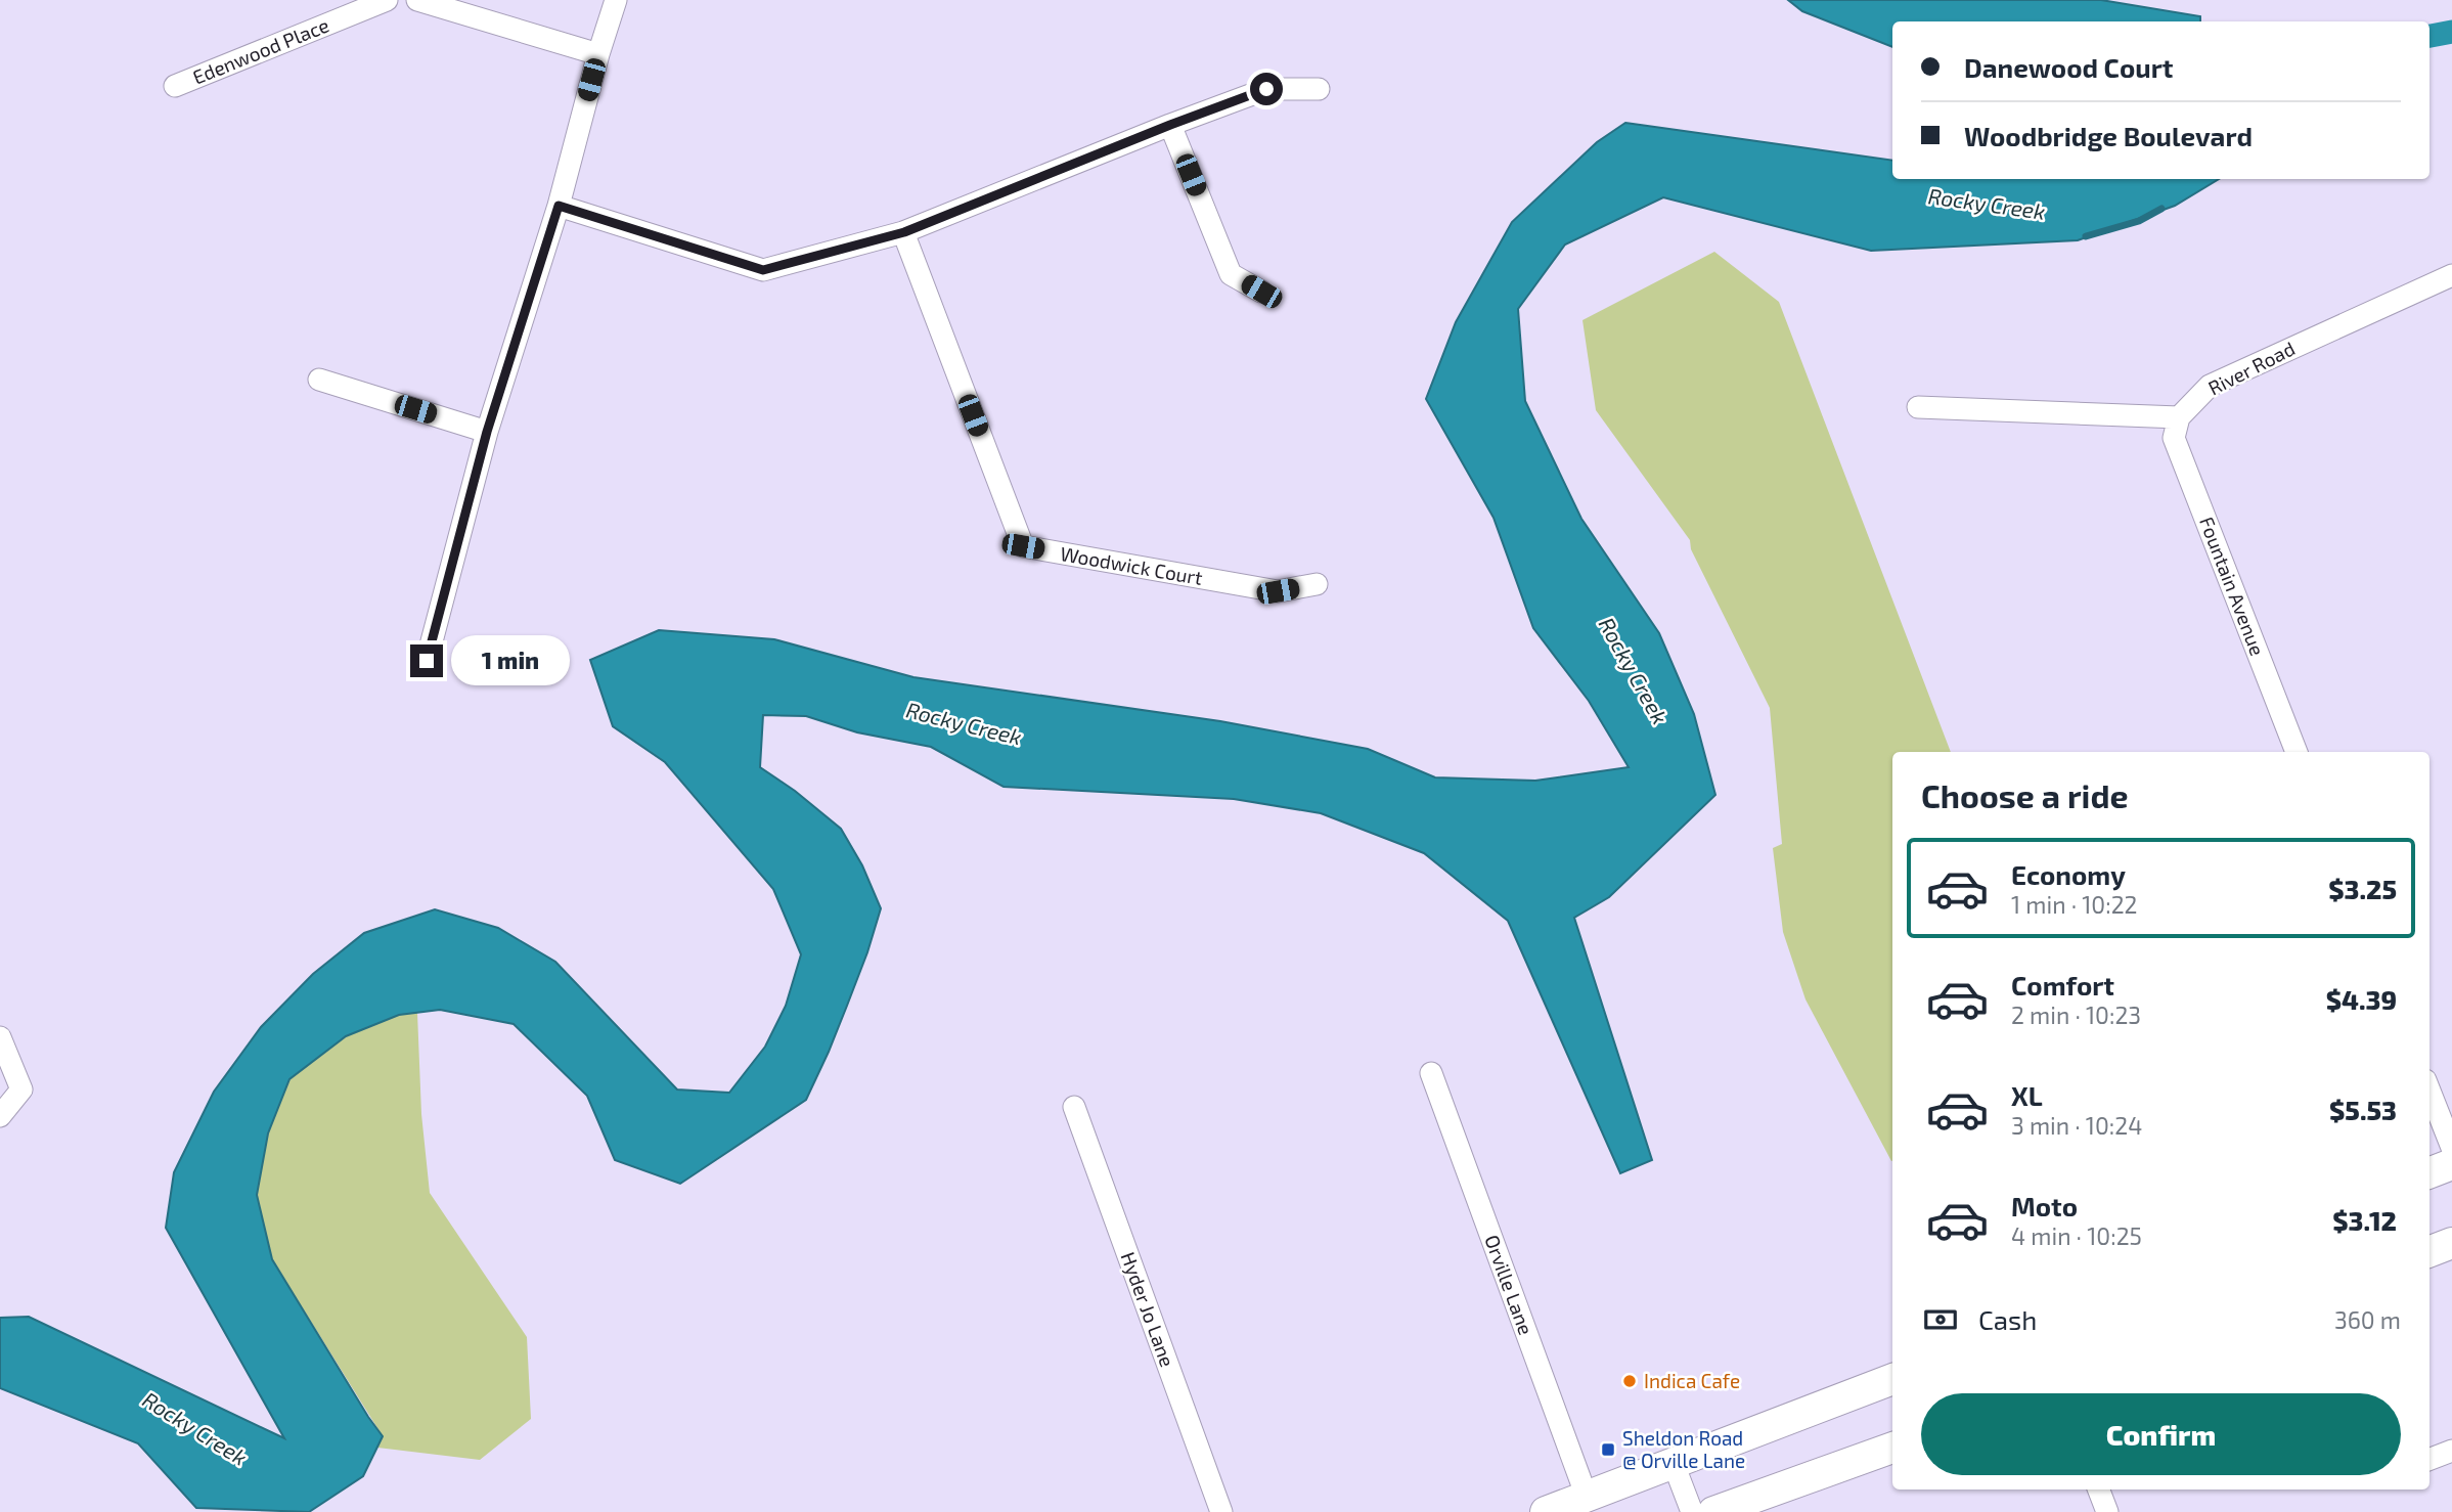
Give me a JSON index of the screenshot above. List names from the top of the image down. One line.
{"streets":{"street":["Edenwood Place","River Road","Woodwick Court","Fountain Avenue","Orville Lane","Hyder Jo Lane"]},"crossings":[["River Road","Fountain Avenue"]],"water":["Rocky Creek"],"places":{"other":["Indica Cafe"],"transit":["Sheldon Road @ Orville Lane"]},"page":{"banner":["Danewood Court","Woodbridge Boulevard"],"bubble":"1 min","heading":"Choose a ride","list":[{"name":"Economy","note":"1 min · 10:22","value":"$3.25"},{"name":"Comfort","note":"2 min · 10:23","value":"$4.39"},{"name":"XL","note":"3 min · 10:24","value":"$5.53"},{"name":"Moto","note":"4 min · 10:25","value":"$3.12"}],"pay":["Cash","360 m"],"buttons":"Confirm"}}
